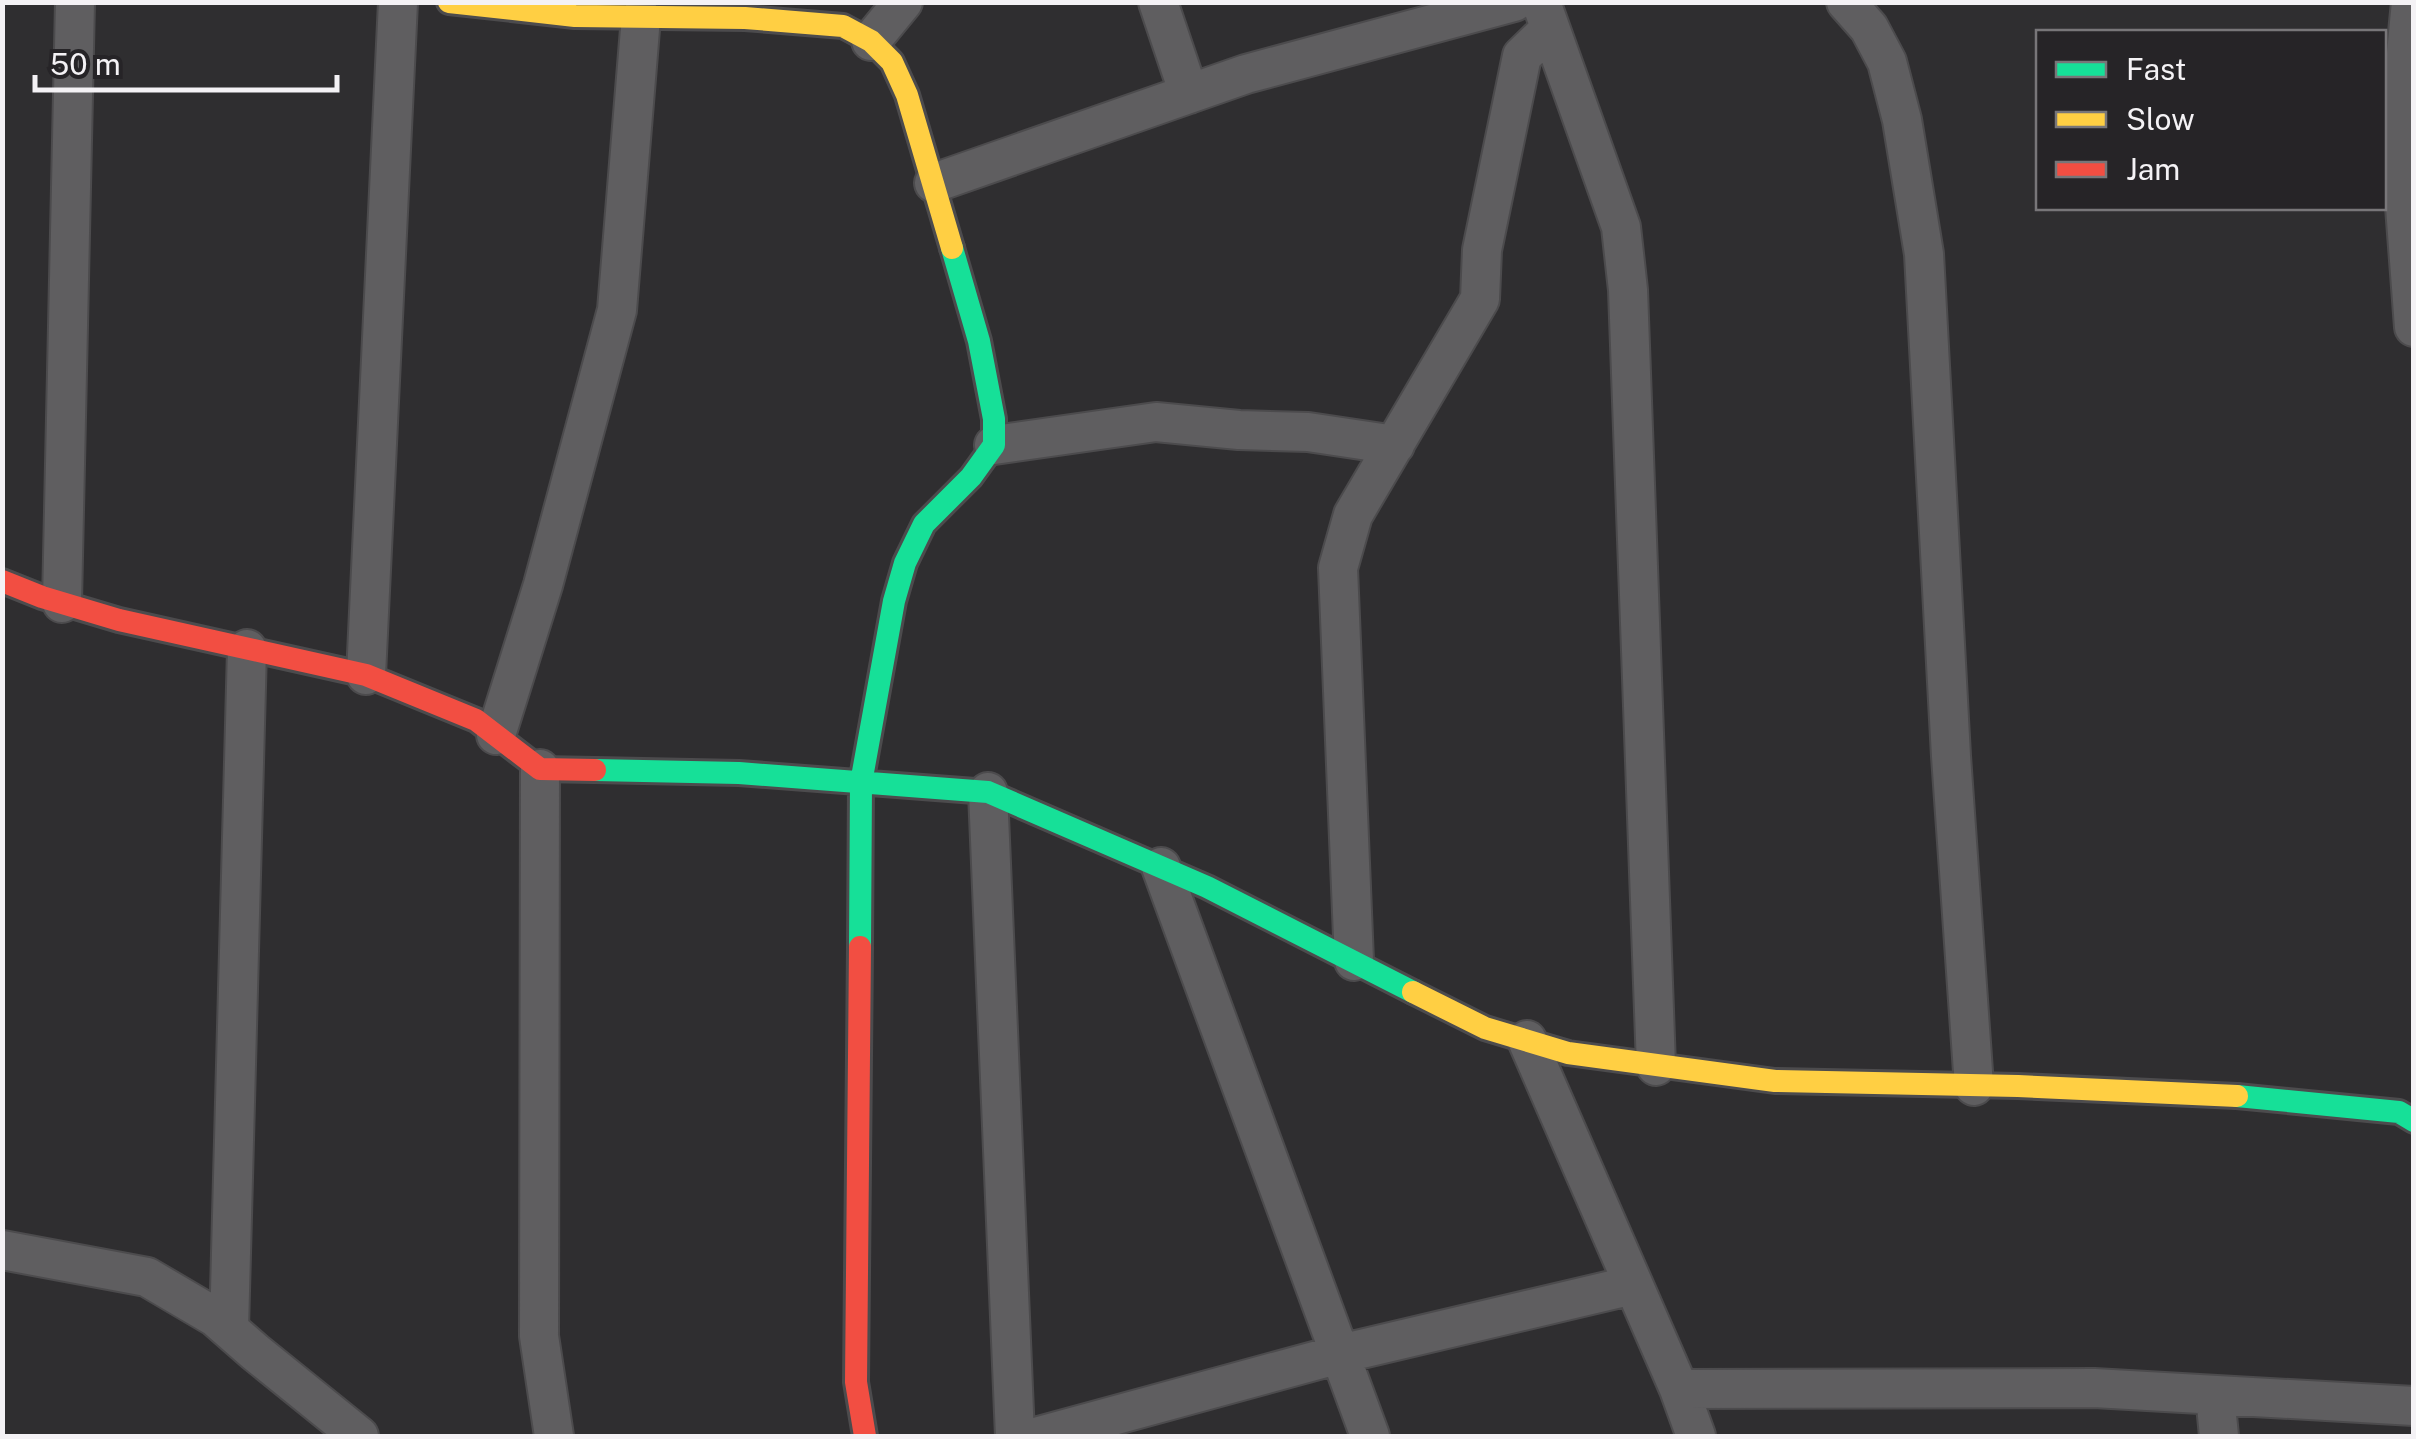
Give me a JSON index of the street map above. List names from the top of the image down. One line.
{"legend":["Fast","Slow","Jam"],"scale_bar":"50 m"}
